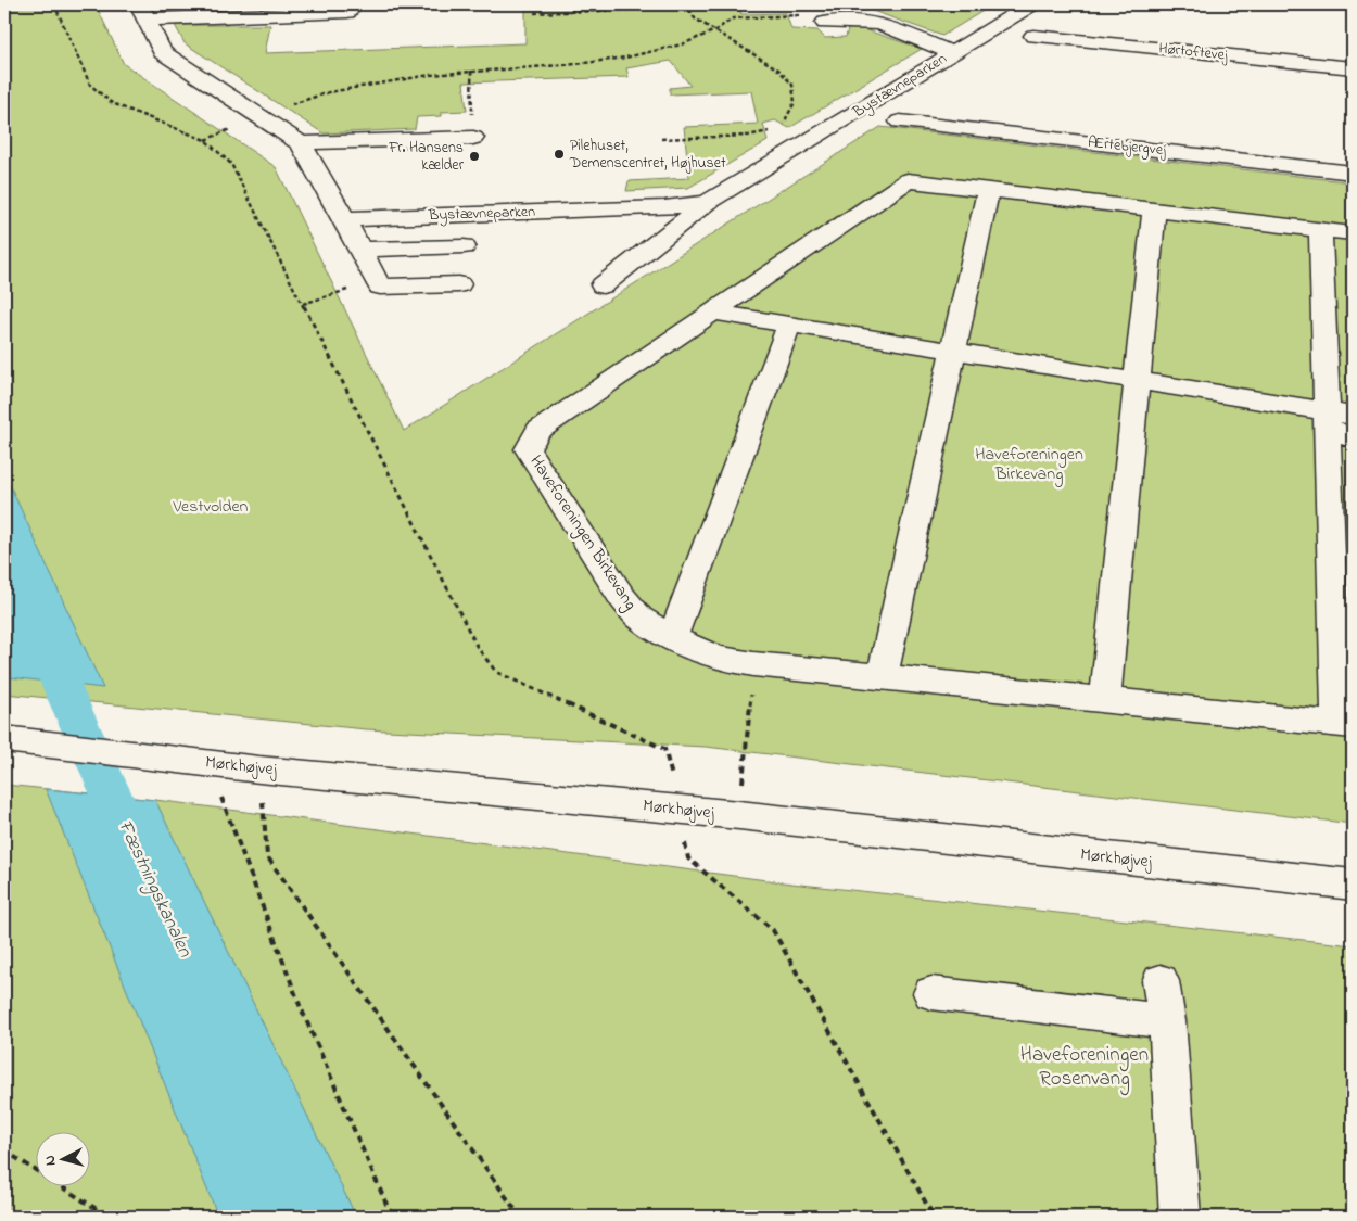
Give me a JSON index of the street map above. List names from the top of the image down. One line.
{"streets":{"street":["Hørtoftevej","Bystævneparken","Ærtebjergvej","Haveforeningen Birkevang","Mørkhøjvej"]},"water":["Fæstningskanalen"],"parks":["Haveforeningen Birkevang","Vestvolden","Haveforeningen Rosenvang"],"places":["Pilehuset, Demenscentret, Højhuset","Fr. Hansens kælder"],"north":"left"}
